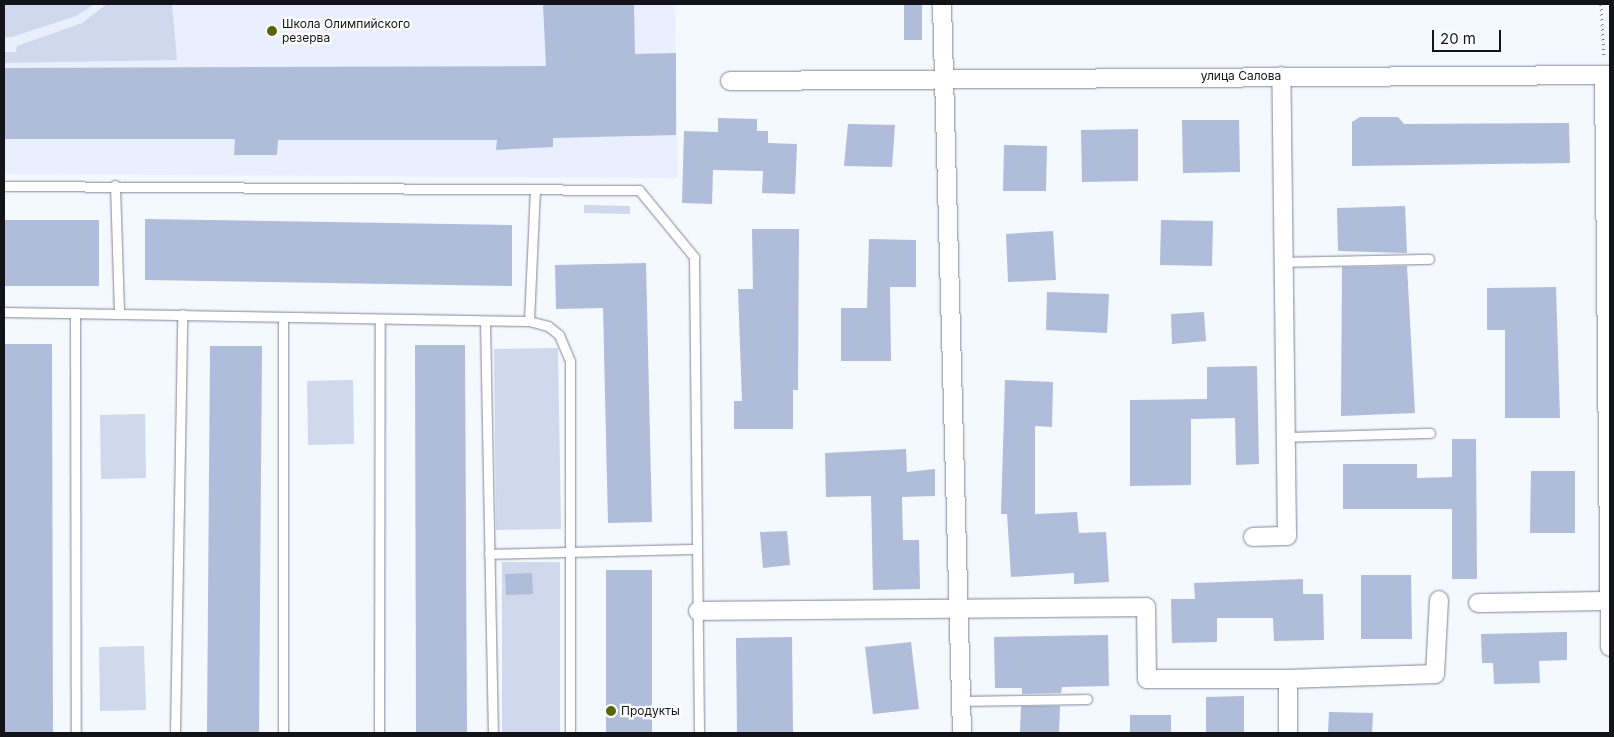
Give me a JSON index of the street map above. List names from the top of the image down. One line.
{"streets":{"street":["улица Салова"]},"places":["Школа Олимпийского резерва","Продукты"],"scale_bar":"20 m"}
